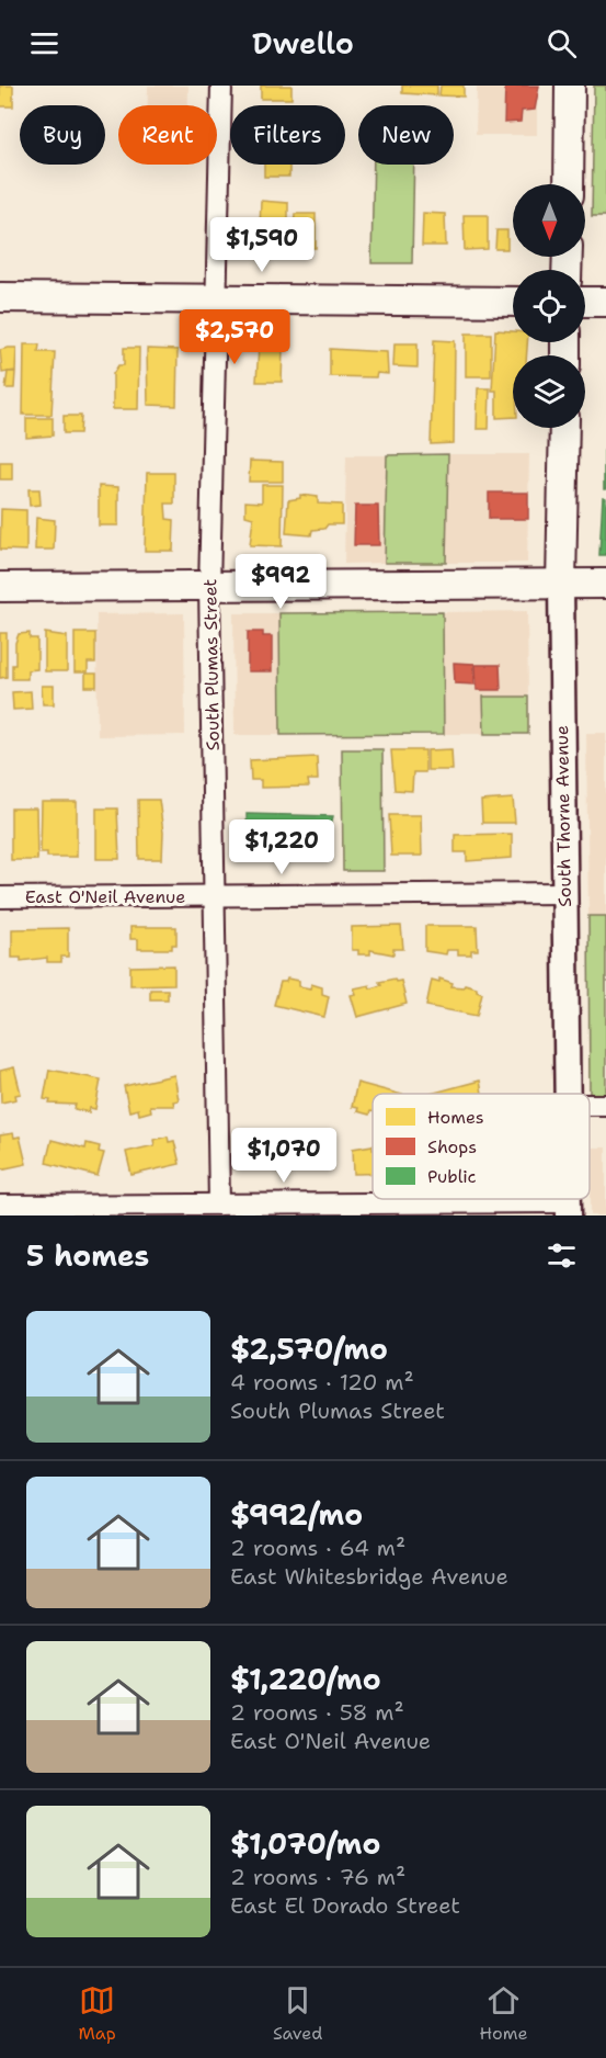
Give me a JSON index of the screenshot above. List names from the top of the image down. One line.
{"streets":{"main road":["South Thorne Avenue"],"street":["South Plumas Street","East O'Neil Avenue"]},"crossings":[["South Plumas Street","East O'Neil Avenue"],["South Thorne Avenue","East O'Neil Avenue"]],"legend":["Homes","Shops","Public"],"north":"bottom","page":{"header":"Dwello","chip":["Buy","Rent","Filters","New"],"price":["$1,590","$2,570","$992","$1,220","$1,070"],"heading":"5 homes","list":[{"name":"$2,570/mo","note":"4 rooms · 120 m² · South Plumas Street"},{"name":"$992/mo","note":"2 rooms · 64 m² · East Whitesbridge Avenue"},{"name":"$1,220/mo","note":"2 rooms · 58 m² · East O'Neil Avenue"},{"name":"$1,070/mo","note":"2 rooms · 76 m² · East El Dorado Street"}],"tabs":["Map","Saved","Home"]}}
